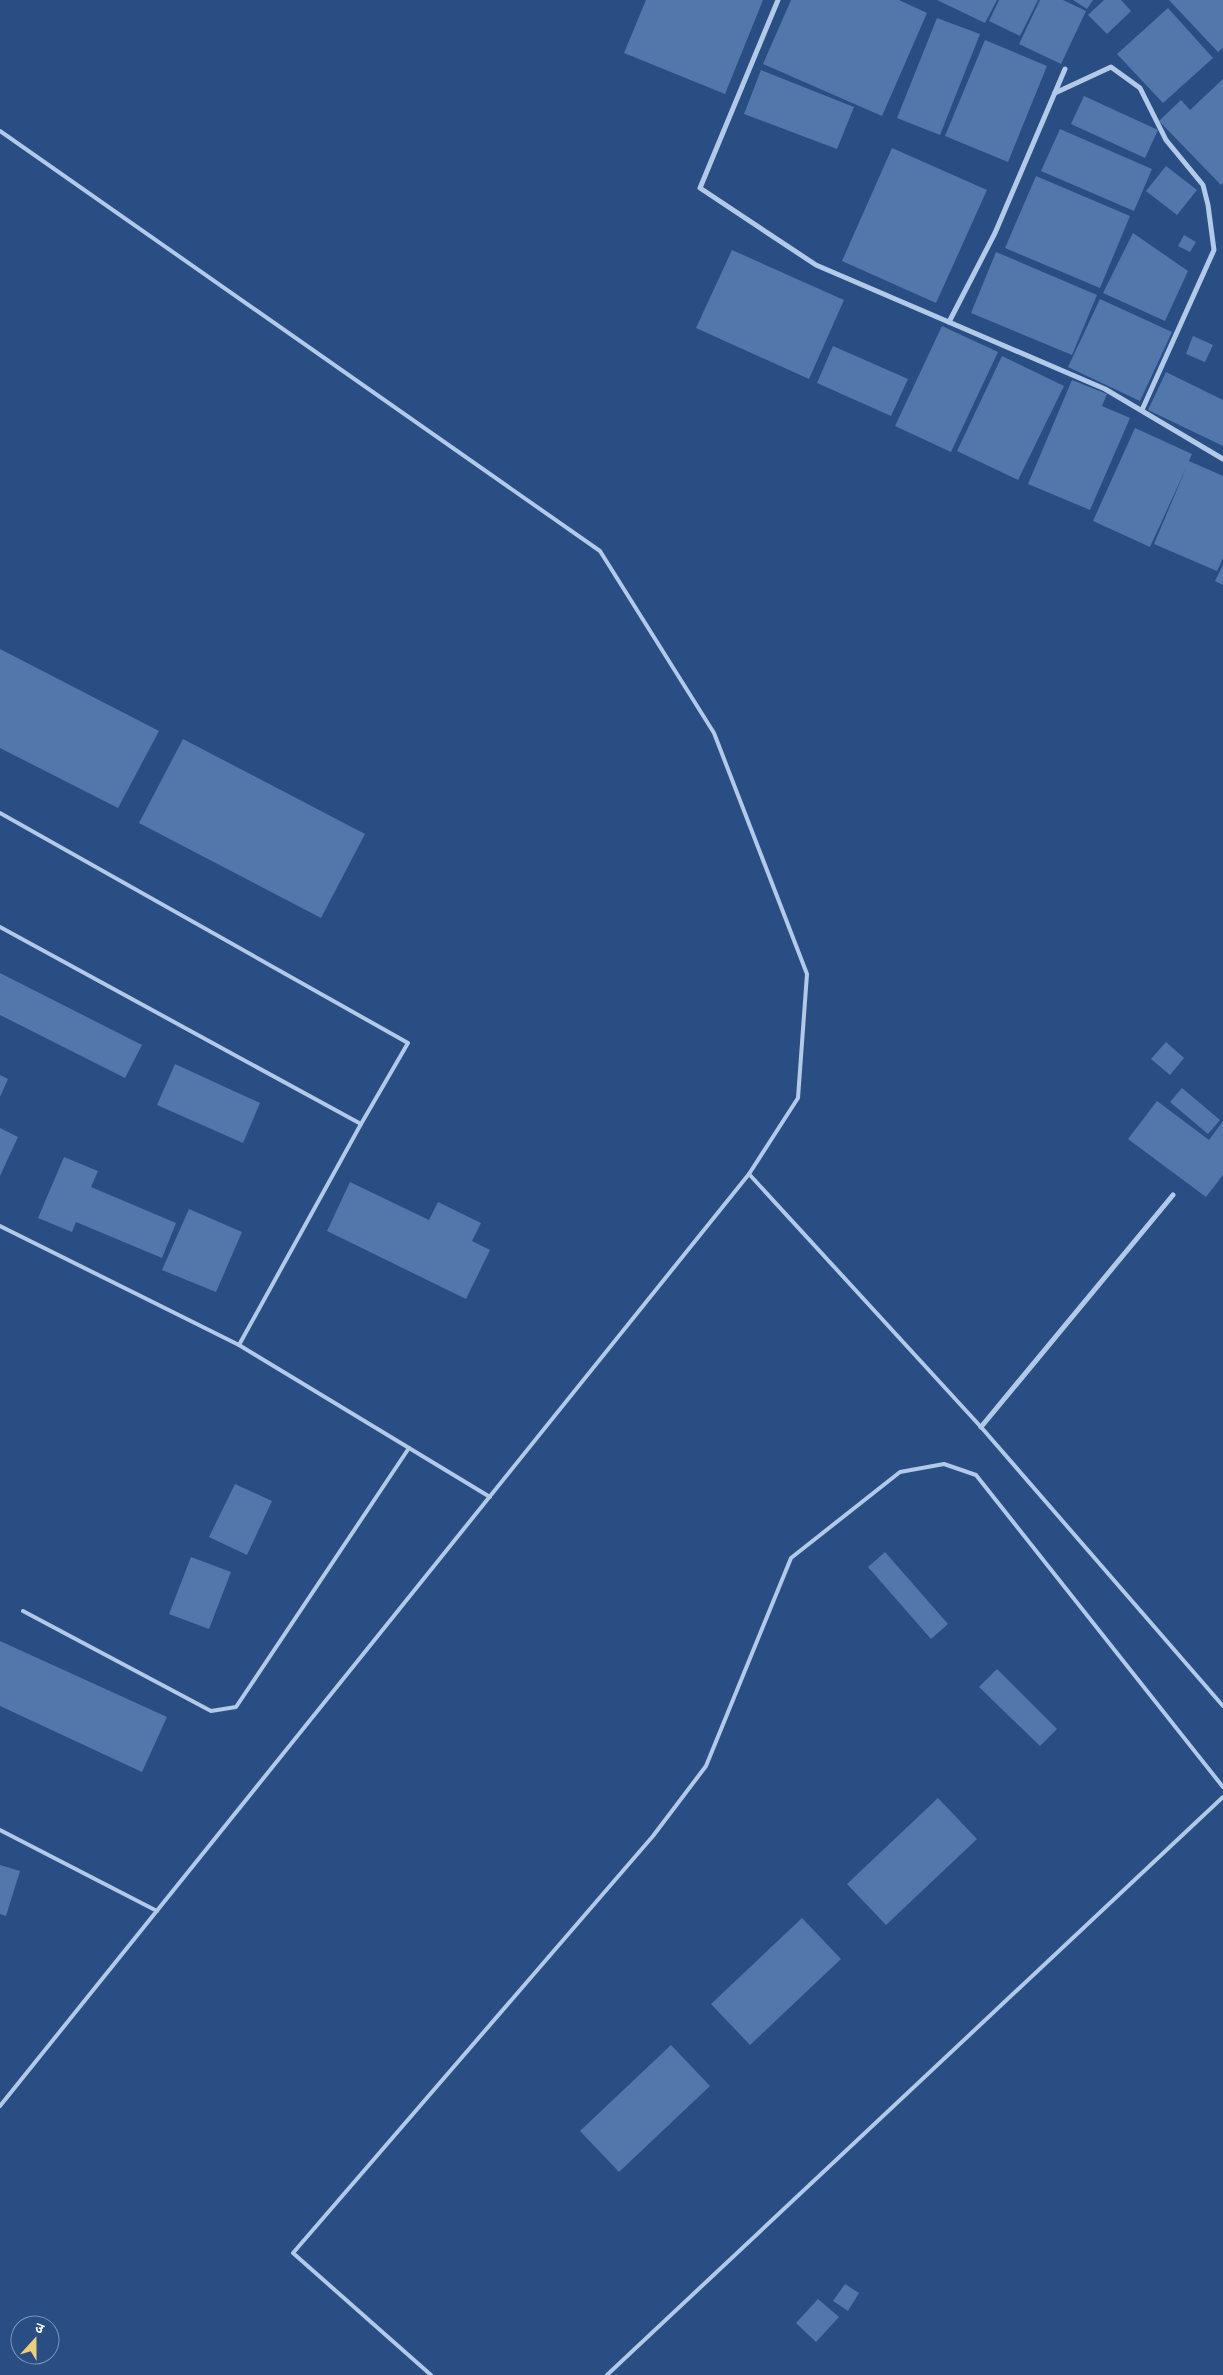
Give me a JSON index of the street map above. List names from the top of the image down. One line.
{"north":"top"}
